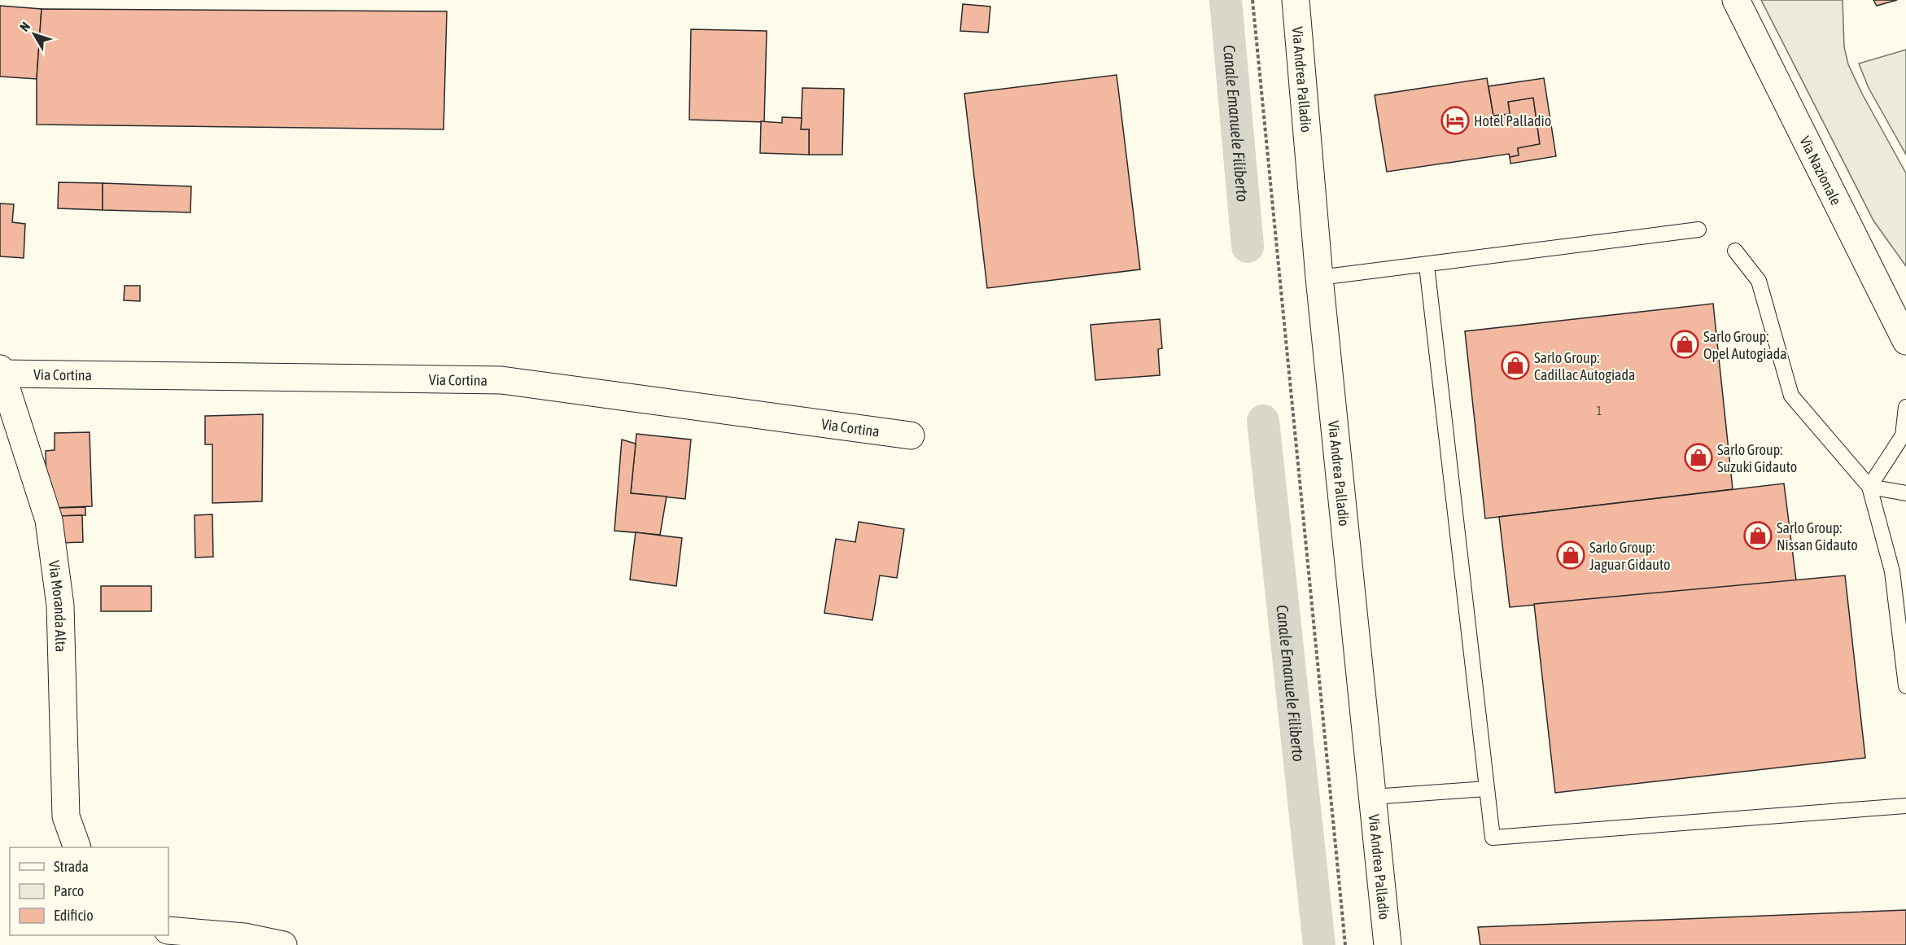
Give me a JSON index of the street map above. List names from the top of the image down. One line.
{"streets":{"street":["Via Andrea Palladio","Via Nazionale","Via Cortina","Via Moranda Alta"]},"crossings":[["Via Cortina","Via Moranda Alta"]],"water":["Canale Emanuele Filiberto"],"places":{"hotel":["Hotel Palladio"],"shop":["Sarlo Group: Opel Autogiada","Sarlo Group: Cadillac Autogiada","Sarlo Group: Suzuki Gidauto","Sarlo Group: Nissan Gidauto","Sarlo Group: Jaguar Gidauto"]},"house_numbers":["1"],"legend":["Strada","Parco","Edificio"],"north":"top left"}
